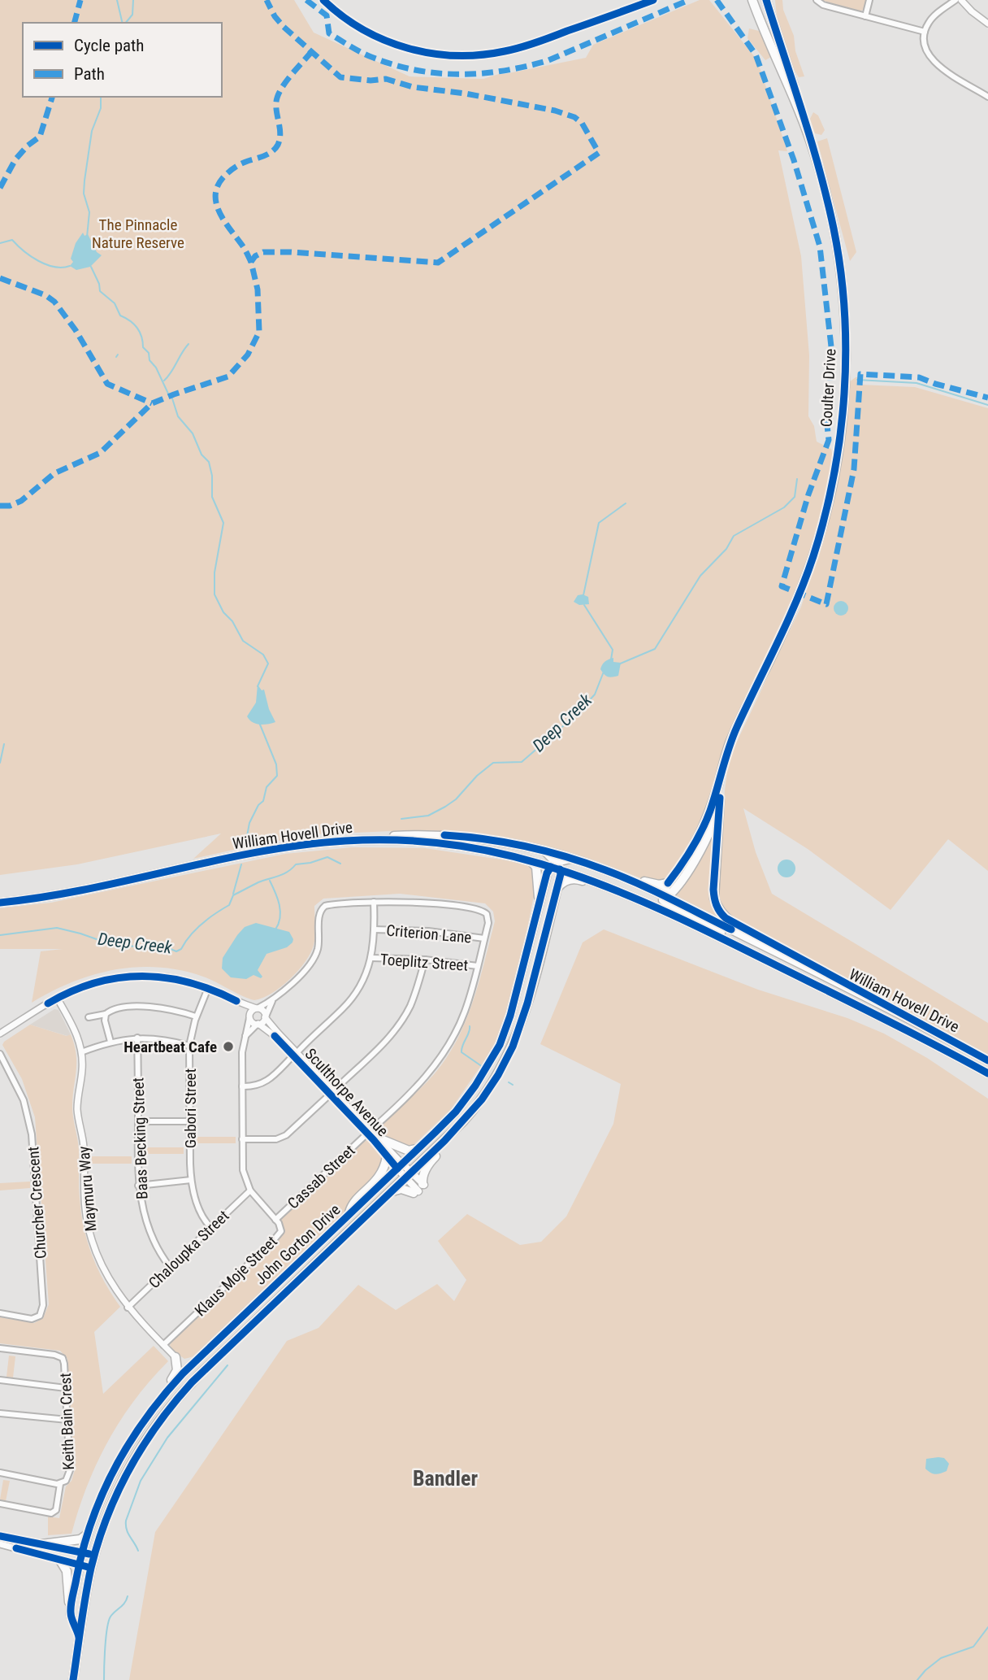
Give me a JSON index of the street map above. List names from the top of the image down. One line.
{"streets":{"main road":["Coulter Drive","William Hovell Drive","John Gorton Drive"],"street":["Criterion Lane","Toeplitz Street","Sculthorpe Avenue","Gabori Street","Baas Becking Street","Cassab Street","Maymuru Way","Churcher Crescent","Chaloupka Street","Klaus Moje Street","Keith Bain Crest"]},"crossings":[["Coulter Drive","William Hovell Drive"],["William Hovell Drive","John Gorton Drive"],["Criterion Lane","Cassab Street"],["Toeplitz Street","Cassab Street"],["Sculthorpe Avenue","Cassab Street"],["Sculthorpe Avenue","John Gorton Drive"],["Sculthorpe Avenue","Klaus Moje Street"],["Gabori Street","Chaloupka Street"],["Baas Becking Street","Chaloupka Street"],["Cassab Street","Klaus Moje Street"],["Maymuru Way","Chaloupka Street"],["Maymuru Way","Klaus Moje Street"],["Chaloupka Street","Klaus Moje Street"]],"districts":["Bandler"],"water":["Deep Creek"],"parks":["The Pinnacle Nature Reserve"],"places":["Heartbeat Cafe"],"legend":["Cycle path","Path"]}
